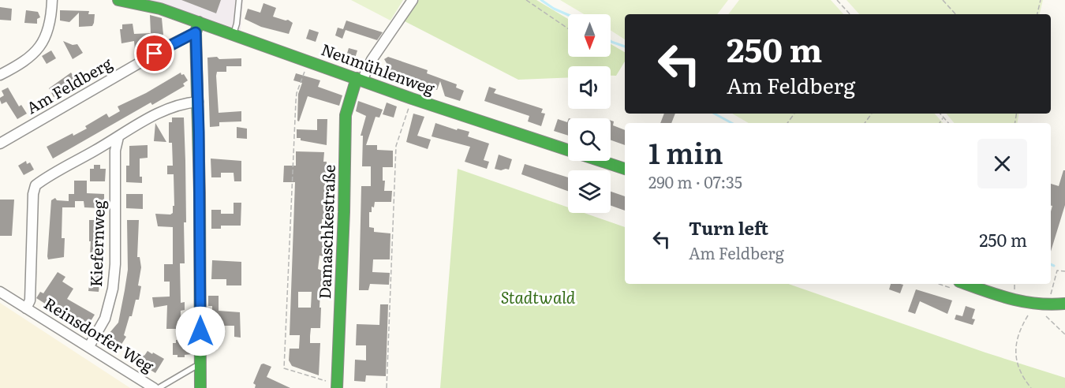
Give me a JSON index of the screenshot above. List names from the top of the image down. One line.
{"streets":{"street":["Neumühlenweg","Am Feldberg","Damaschkestraße","Kiefernweg","Reinsdorfer Weg"]},"crossings":[["Neumühlenweg","Am Feldberg"],["Neumühlenweg","Damaschkestraße"],["Kiefernweg","Reinsdorfer Weg"]],"parks":["Stadtwald"],"north":"bottom","page":{"turn":["250 m","Am Feldberg"],"heading":["1 min","290 m · 07:35"],"list":[{"name":"Turn left","note":"Am Feldberg","value":"250 m"}]}}
